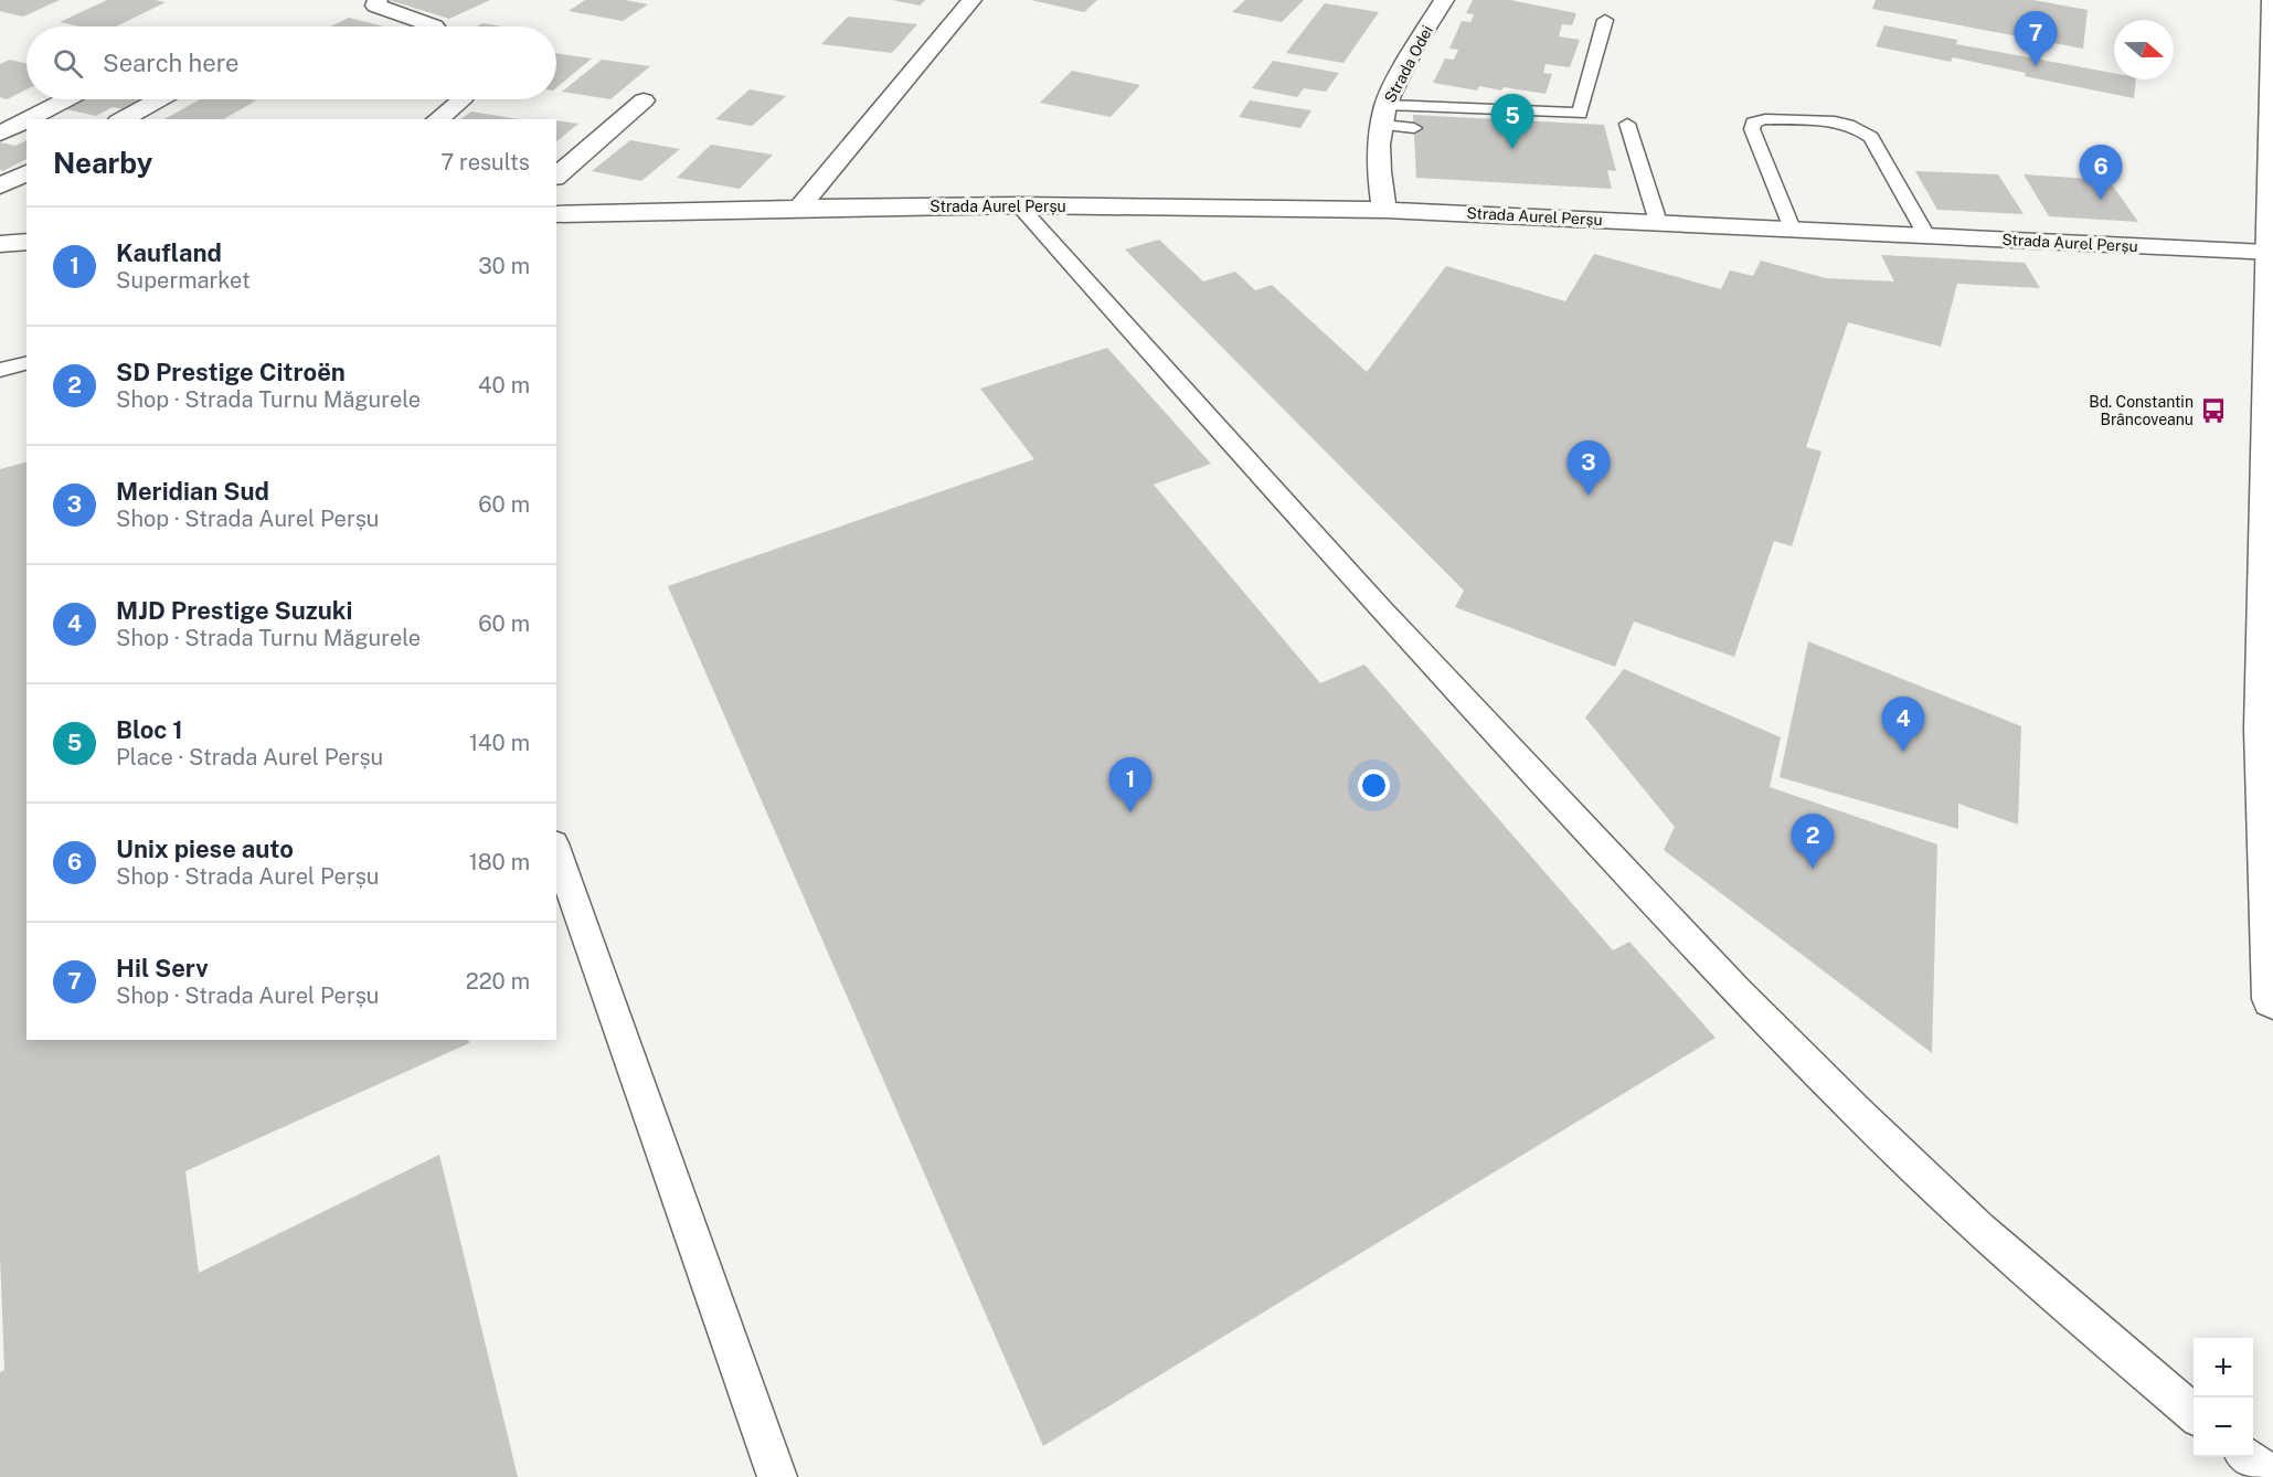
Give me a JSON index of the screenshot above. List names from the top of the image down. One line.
{"streets":{"street":["Strada Odei","Strada Aurel Perșu"]},"crossings":[["Strada Odei","Strada Aurel Perșu"]],"places":{"bus stop":["Bd. Constantin Brâncoveanu"]},"north":"right","page":{"pins":["7","5","6","3","4","1","2"],"search":"Search here","heading":["Nearby","7 results"],"list":[{"mark":"1","name":"Kaufland","note":"Supermarket","value":"30 m"},{"mark":"2","name":"SD Prestige Citroën","note":"Shop · Strada Turnu Măgurele","value":"40 m"},{"mark":"3","name":"Meridian Sud","note":"Shop · Strada Aurel Perșu","value":"60 m"},{"mark":"4","name":"MJD Prestige Suzuki","note":"Shop · Strada Turnu Măgurele","value":"60 m"},{"mark":"5","name":"Bloc 1","note":"Place · Strada Aurel Perșu","value":"140 m"},{"mark":"6","name":"Unix piese auto","note":"Shop · Strada Aurel Perșu","value":"180 m"},{"mark":"7","name":"Hil Serv","note":"Shop · Strada Aurel Perșu","value":"220 m"}],"map_buttons":["+","−"]}}
